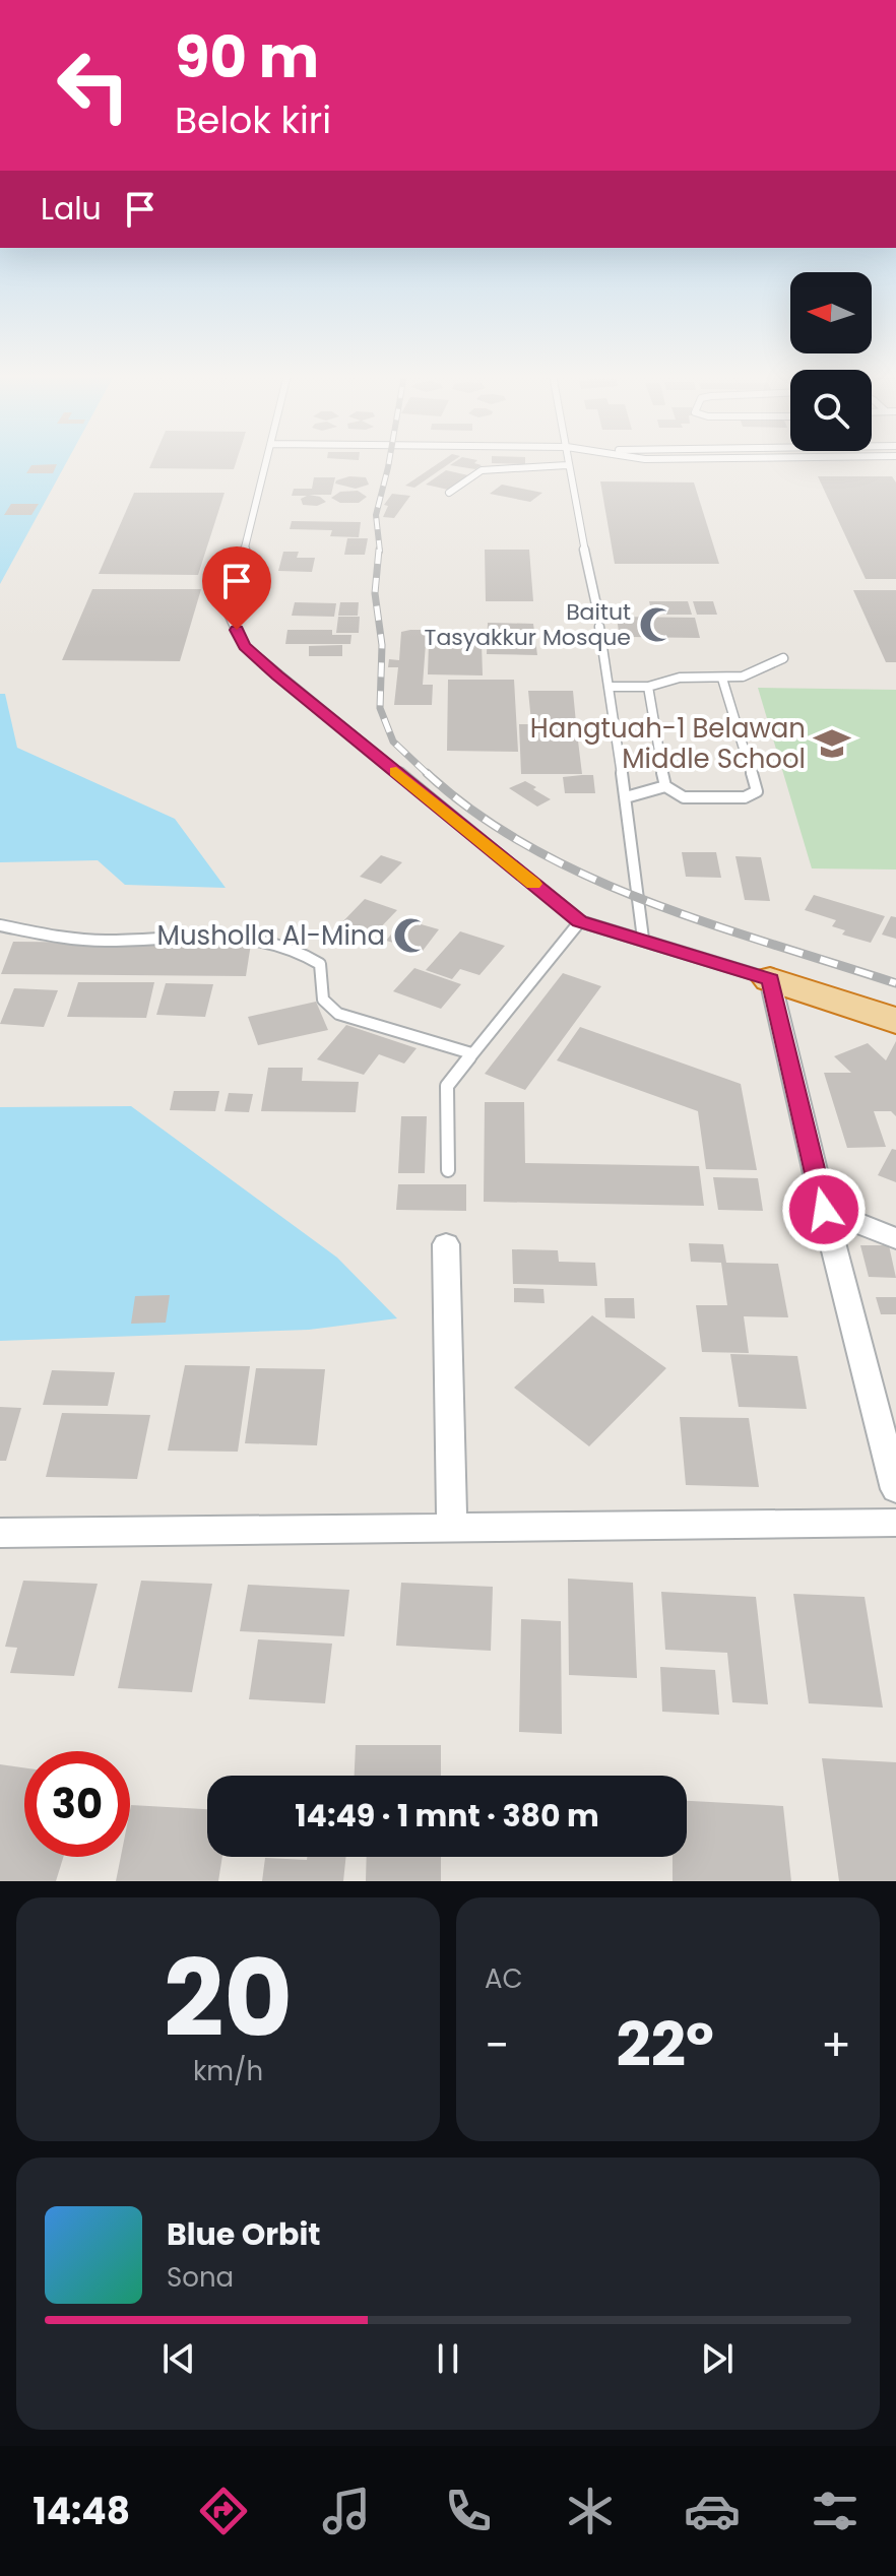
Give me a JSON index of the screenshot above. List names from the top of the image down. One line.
{"places":{"mosque":["Baitut Tasyakkur Mosque","Musholla Al-Mina"],"school or university":["Hangtuah-1 Belawan Middle School"]},"north":"left","page":{"turn":["90 m","Belok kiri"],"then":"Lalu","limit":"30","trip":"14:49 · 1 mnt · 380 m","tile":[["20","km/h"],"AC"],"heat":["−","22°","+"],"song":["Blue Orbit","Sona"],"tabs":"14:48"}}
